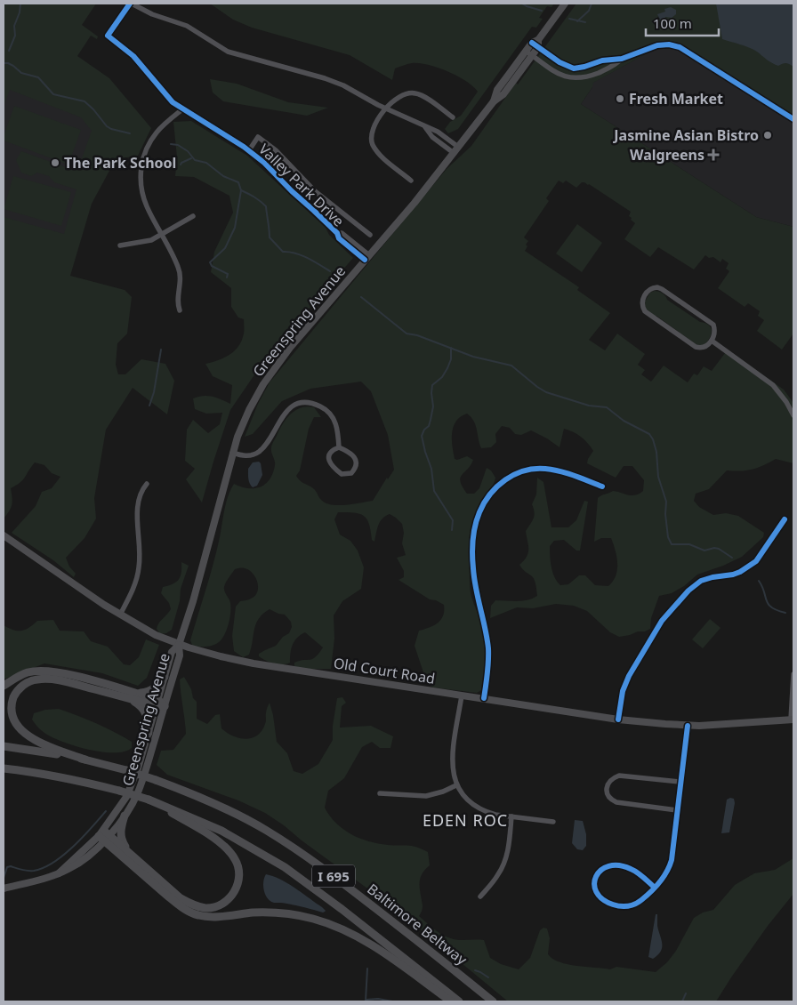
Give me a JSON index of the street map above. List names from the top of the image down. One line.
{"streets":{"highway":["I 695","Baltimore Beltway"],"main road":["Greenspring Avenue","Old Court Road"],"street":["Valley Park Drive"]},"crossings":[["Valley Park Drive","Greenspring Avenue"],["Greenspring Avenue","Old Court Road"]],"districts":["EDEN ROC"],"places":{"other":["Fresh Market","Jasmine Asian Bistro","The Park School"],"health":["Walgreens"]},"scale_bar":"100 m"}
